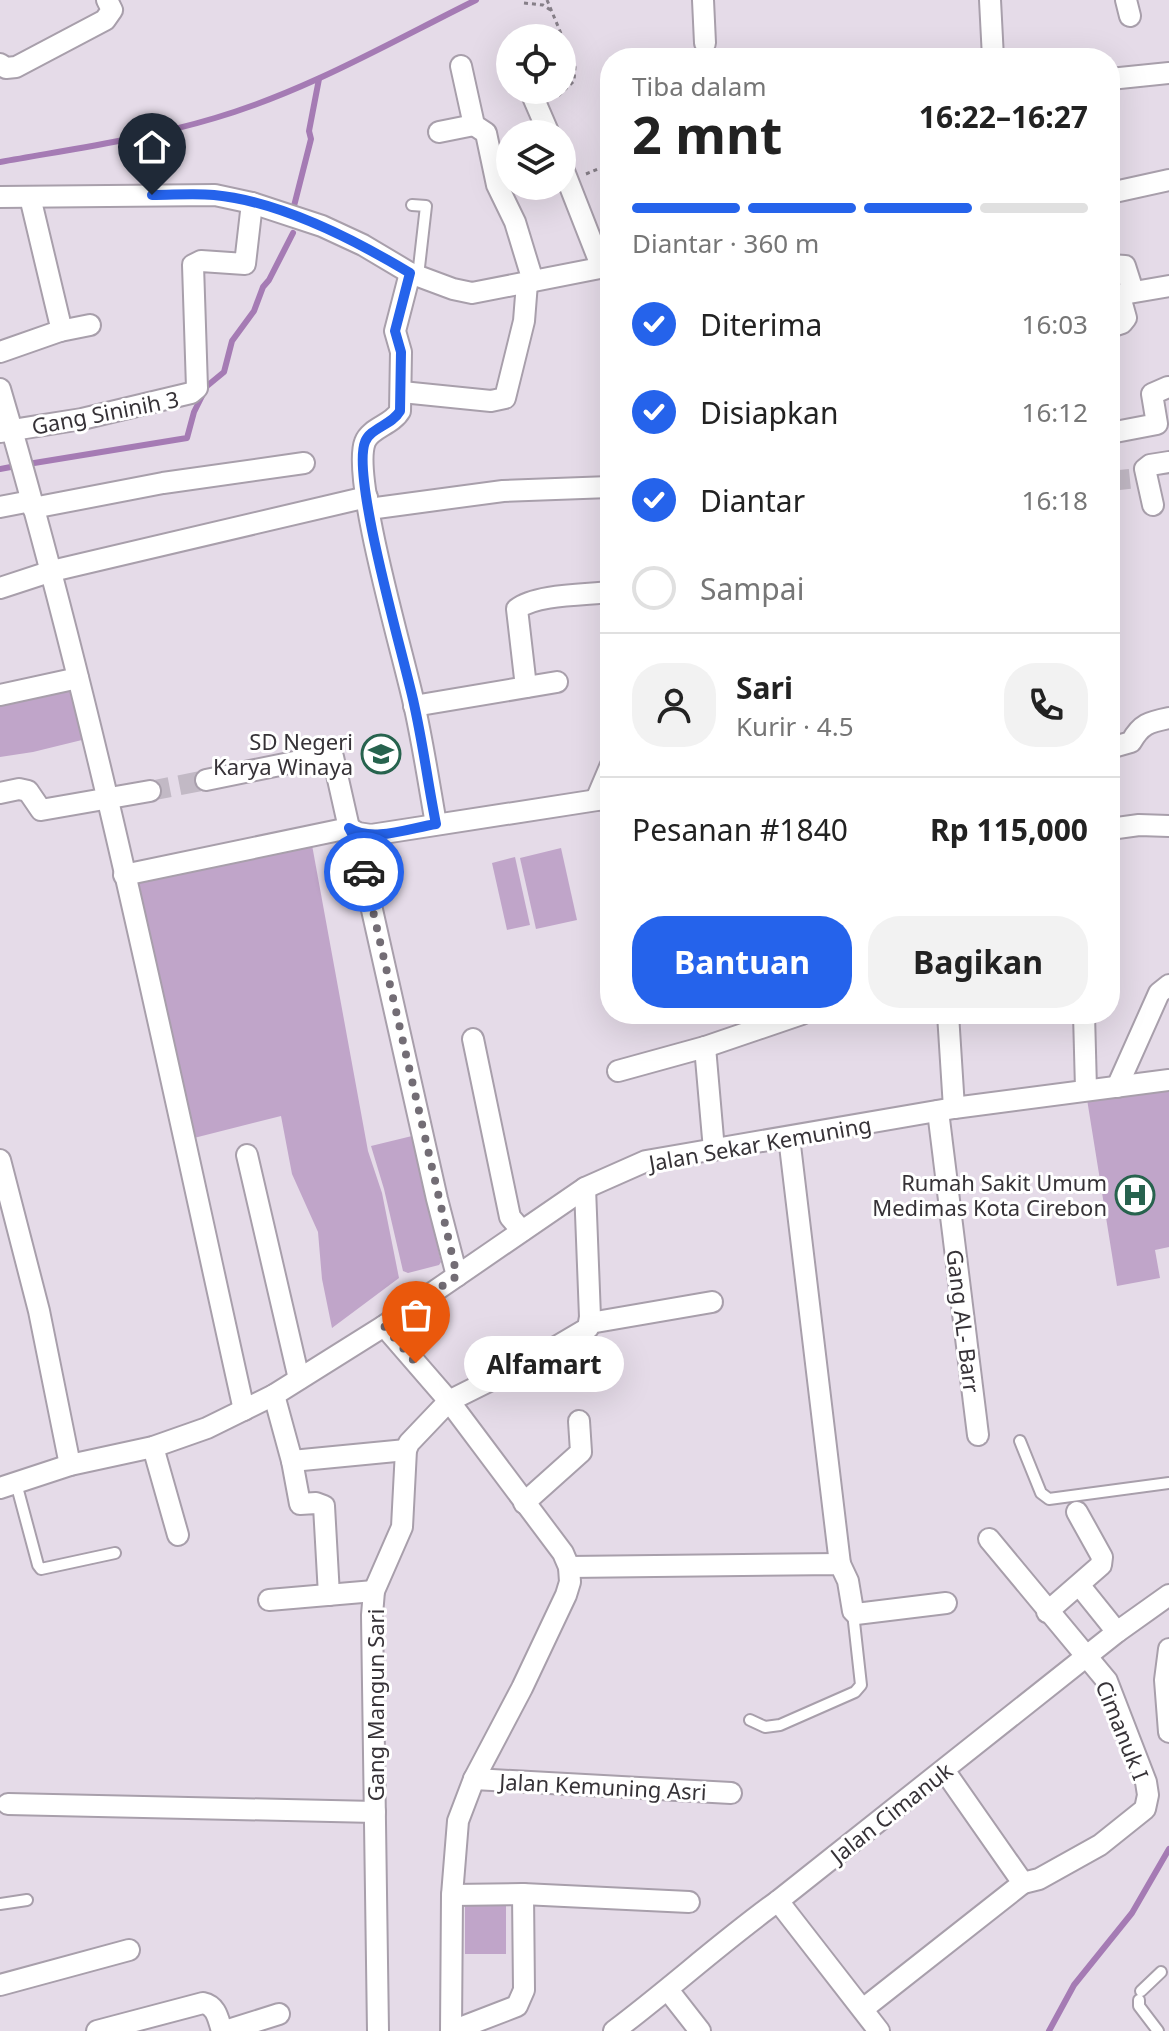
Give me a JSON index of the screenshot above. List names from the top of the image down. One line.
{"streets":{"street":["Gang Sininih 3","Jalan Sekar Kemuning","Gang AL- Barr","Gang Mangun Sari","Cimanuk I","Jalan Kemuning Asri","Jalan Cimanuk"]},"crossings":[["Jalan Sekar Kemuning","Gang AL- Barr"],["Cimanuk I","Jalan Cimanuk"]],"places":{"school or university":["SD Negeri Karya Winaya"],"hospital":["Rumah Sakit Umum Medimas Kota Cirebon"],"other":["Alfamart"]},"page":{"heading":["2 mnt","Tiba dalam","16:22–16:27"],"panel":["Sari","Kurir · 4.5","Pesanan #1840","Rp 115,000"],"bar":"Diantar · 360 m","list":[["Diterima","16:03"],["Disiapkan","16:12"],["Diantar","16:18"],"Sampai"],"buttons":["Bantuan","Bagikan"],"bubble":"Alfamart"}}
